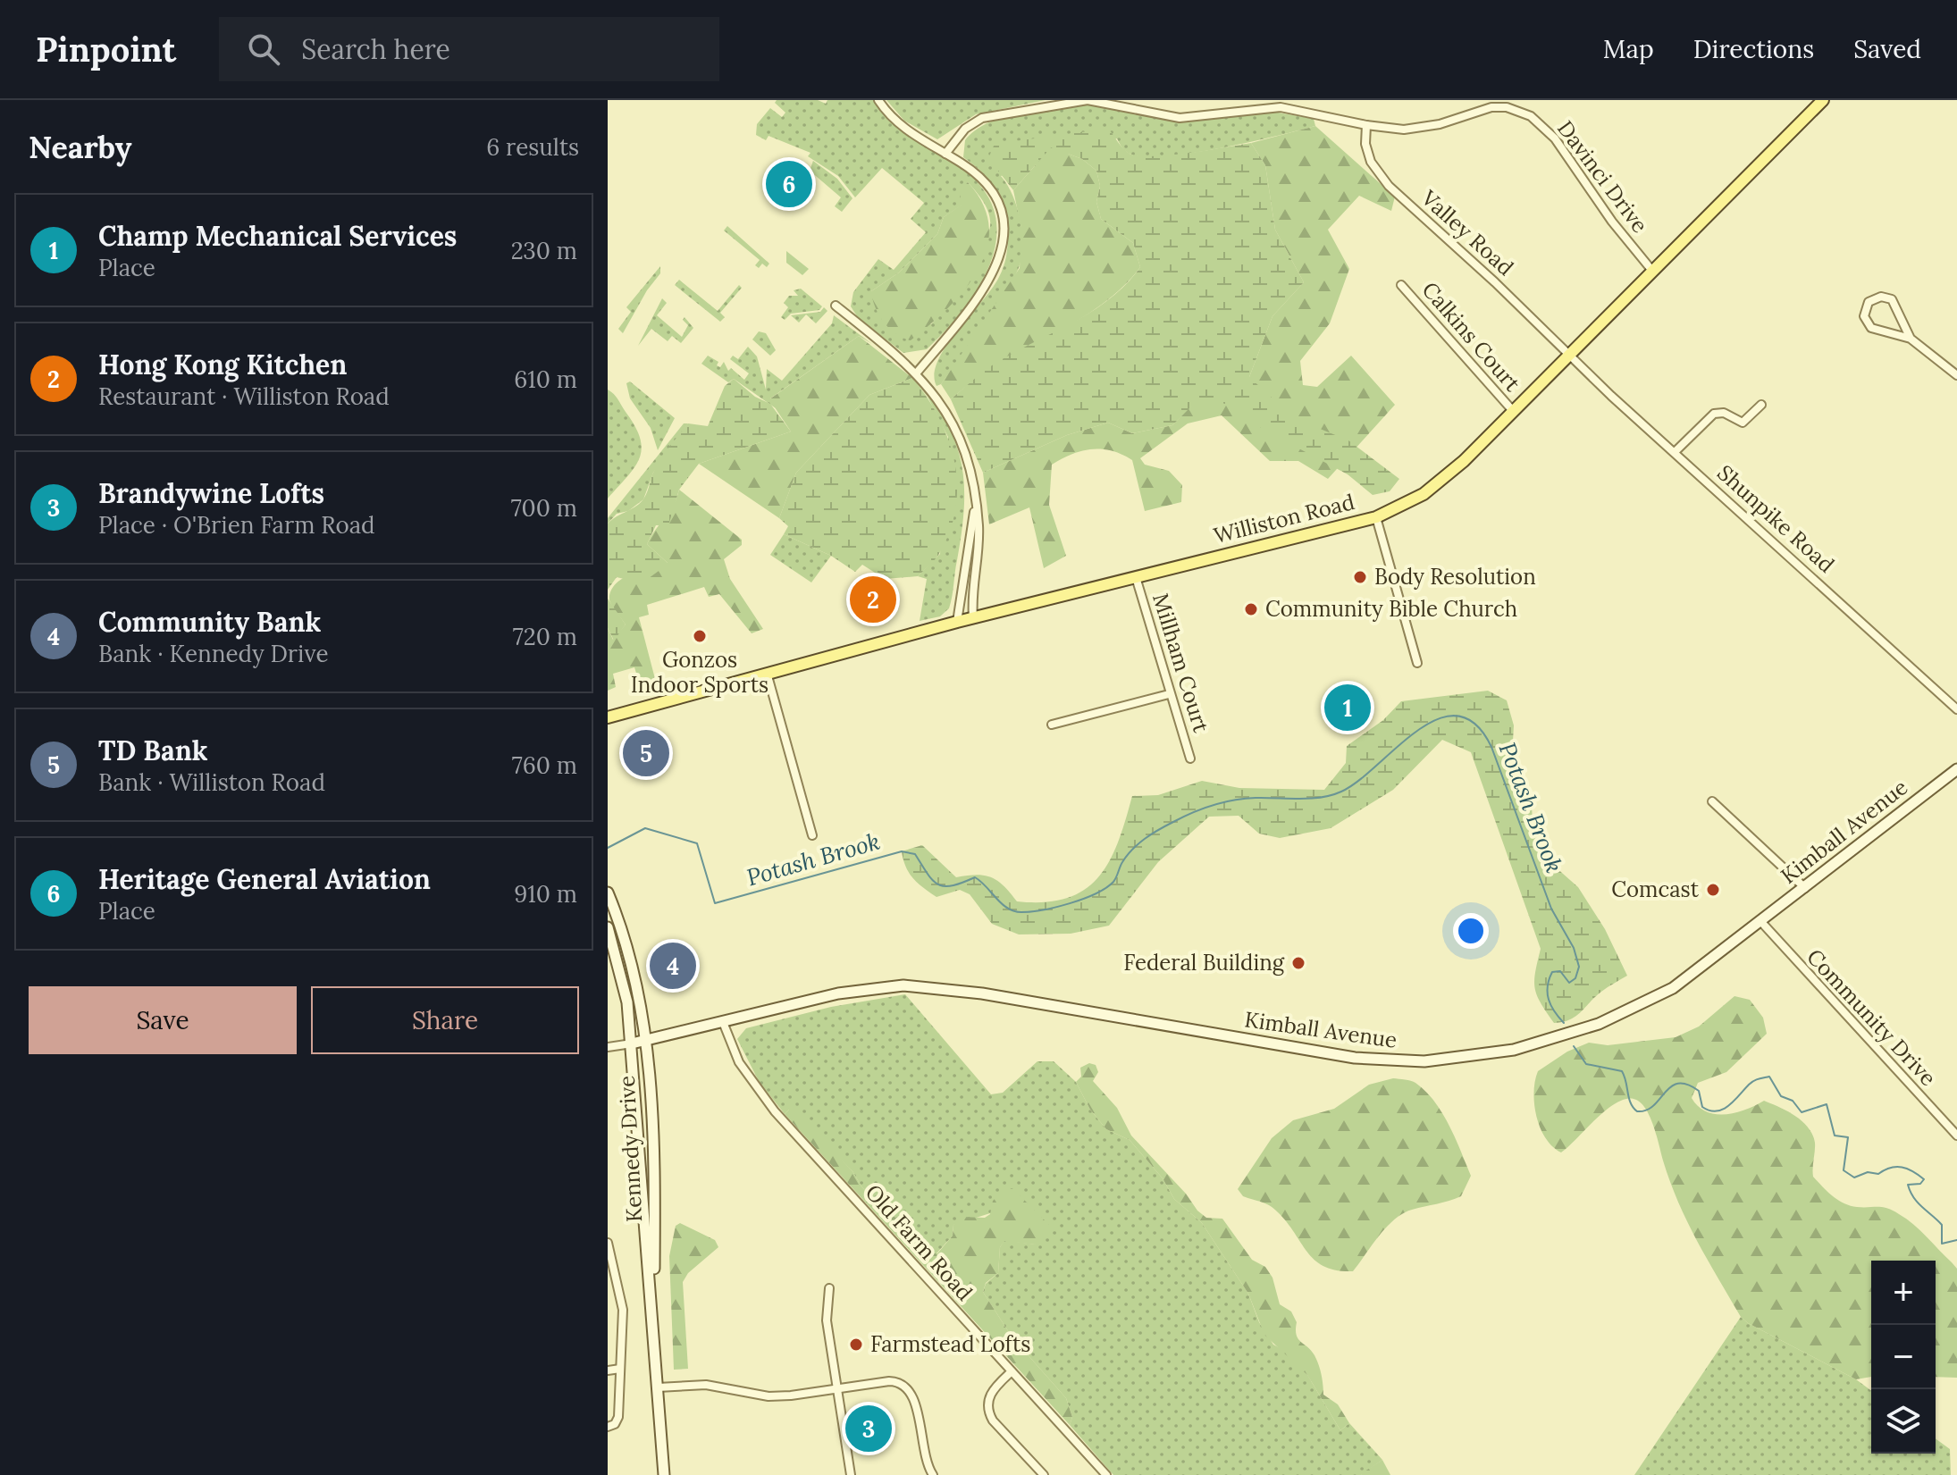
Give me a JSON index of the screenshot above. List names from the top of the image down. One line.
{"streets":{"main road":["Williston Road","Kimball Avenue","Kennedy Drive"],"street":["Davinci Drive","Valley Road","Calkins Court","Shunpike Road","Millham Court","Community Drive","Old Farm Road"]},"crossings":[["Davinci Drive","Valley Road"],["Davinci Drive","Williston Road"],["Valley Road","Williston Road"],["Valley Road","Shunpike Road"],["Calkins Court","Williston Road"],["Williston Road","Shunpike Road"],["Williston Road","Millham Court"],["Kimball Avenue","Community Drive"],["Kimball Avenue","Kennedy Drive"],["Kimball Avenue","Old Farm Road"]],"water":["Potash Brook"],"places":["Body Resolution","Community Bible Church","Gonzos Indoor Sports","Comcast","Federal Building","Farmstead Lofts"],"page":{"header":"Pinpoint","search":"Search here","nav":["Map","Directions","Saved"],"heading":["Nearby","6 results"],"pins":["6","2","1","5","4","3"],"list":[{"mark":"1","name":"Champ Mechanical Services","note":"Place","value":"230 m"},{"mark":"2","name":"Hong Kong Kitchen","note":"Restaurant · Williston Road","value":"610 m"},{"mark":"3","name":"Brandywine Lofts","note":"Place · O'Brien Farm Road","value":"700 m"},{"mark":"4","name":"Community Bank","note":"Bank · Kennedy Drive","value":"720 m"},{"mark":"5","name":"TD Bank","note":"Bank · Williston Road","value":"760 m"},{"mark":"6","name":"Heritage General Aviation","note":"Place","value":"910 m"}],"buttons":["Save","Share"],"map_buttons":["+","−"]}}
